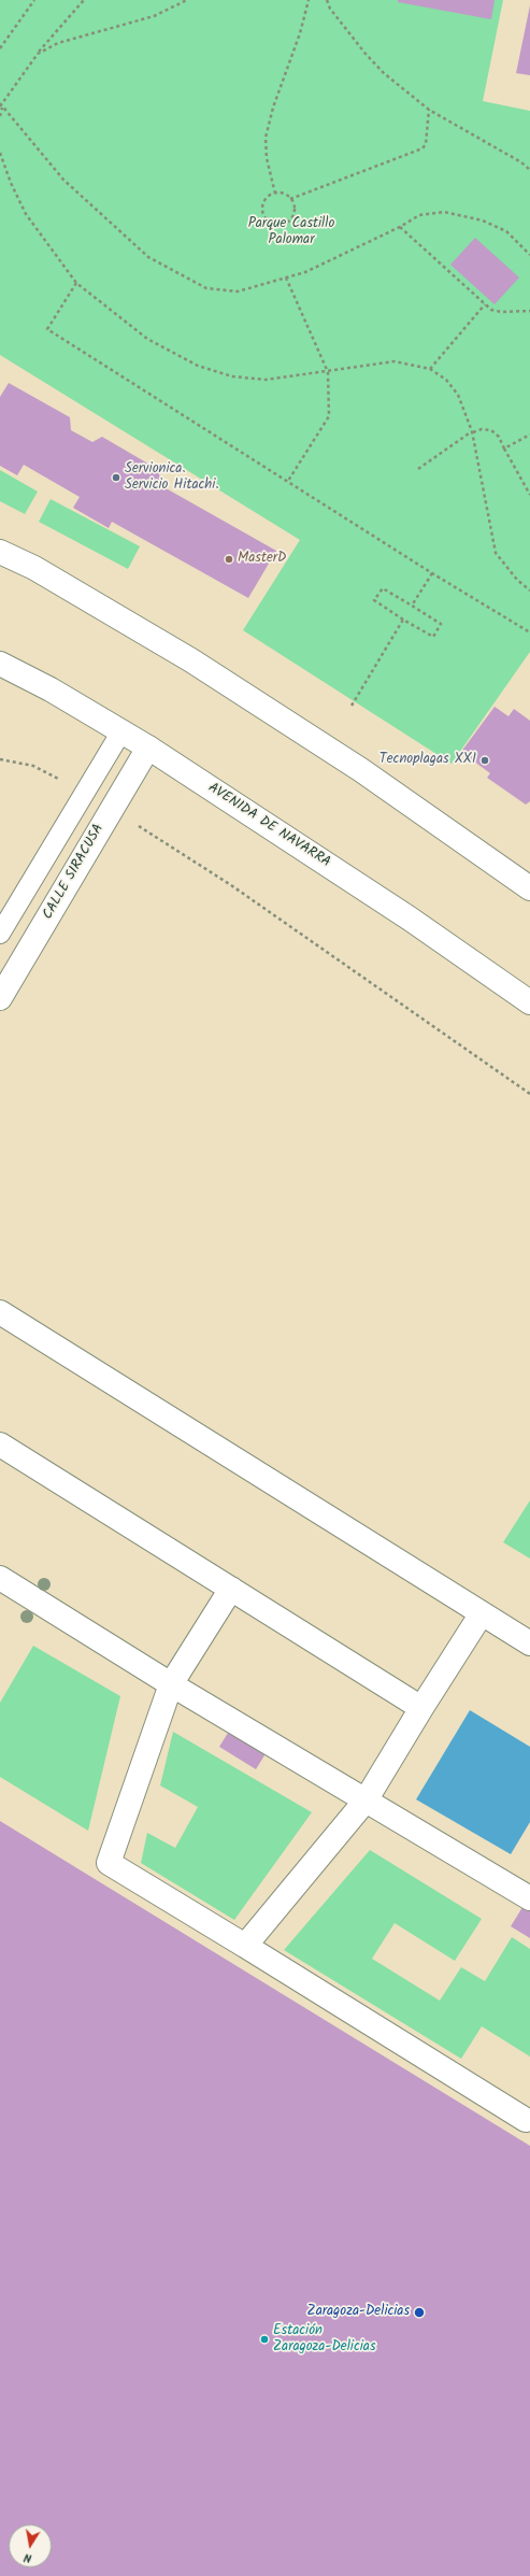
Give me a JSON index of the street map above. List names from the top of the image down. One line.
{"streets":{"street":["AVENIDA DE NAVARRA","CALLE SIRACUSA"]},"crossings":[["AVENIDA DE NAVARRA","CALLE SIRACUSA"]],"parks":["Parque Castillo Palomar"],"places":["Servionica. Servicio Hitachi.","MasterD","Tecnoplagas XXI","Zaragoza-Delicias","Estación Zaragoza-Delicias"],"north":"bottom"}
